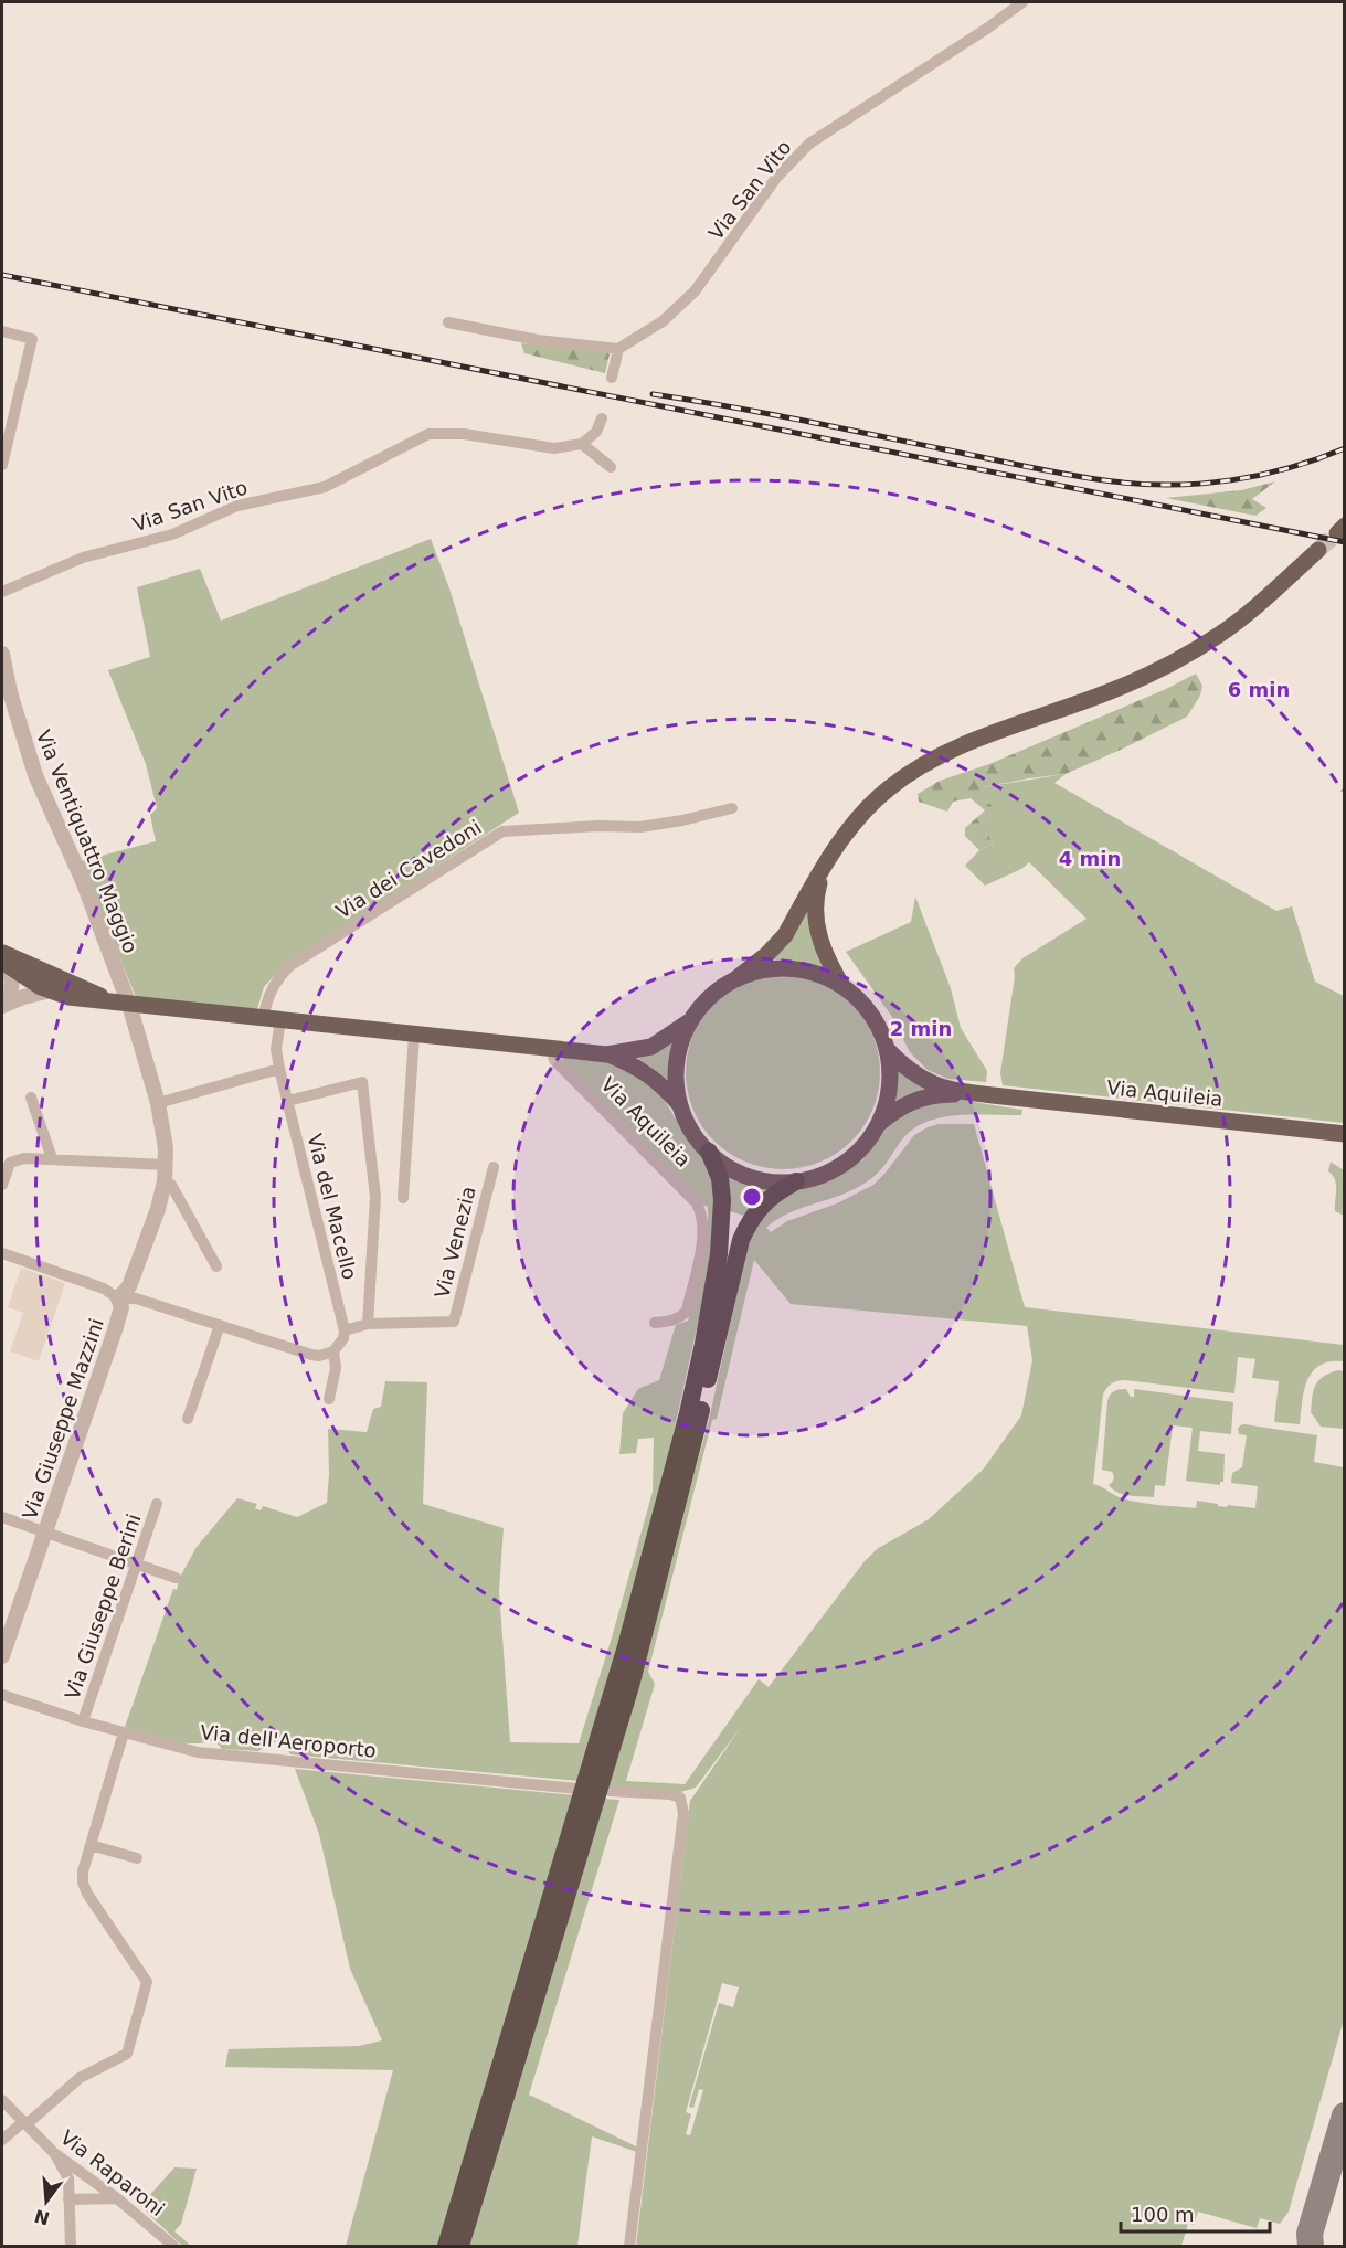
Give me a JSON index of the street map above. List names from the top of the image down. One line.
{"streets":{"main road":["Via Aquileia"],"street":["Via San Vito","Via Ventiquattro Maggio","Via dei Cavedoni","Via del Macello","Via Venezia","Via Giuseppe Mazzini","Via Giuseppe Berini","Via dell'Aeroporto","Via Raparoni"]},"crossings":[["Via Ventiquattro Maggio","Via Aquileia"],["Via Ventiquattro Maggio","Via Giuseppe Mazzini"],["Via dei Cavedoni","Via Aquileia"],["Via Aquileia","Via del Macello"],["Via Aquileia","Via Giuseppe Mazzini"],["Via del Macello","Via Venezia"],["Via Giuseppe Berini","Via dell'Aeroporto"]],"scale_bar":"100 m","north":"bottom","rings":["6 min","4 min","2 min"]}
